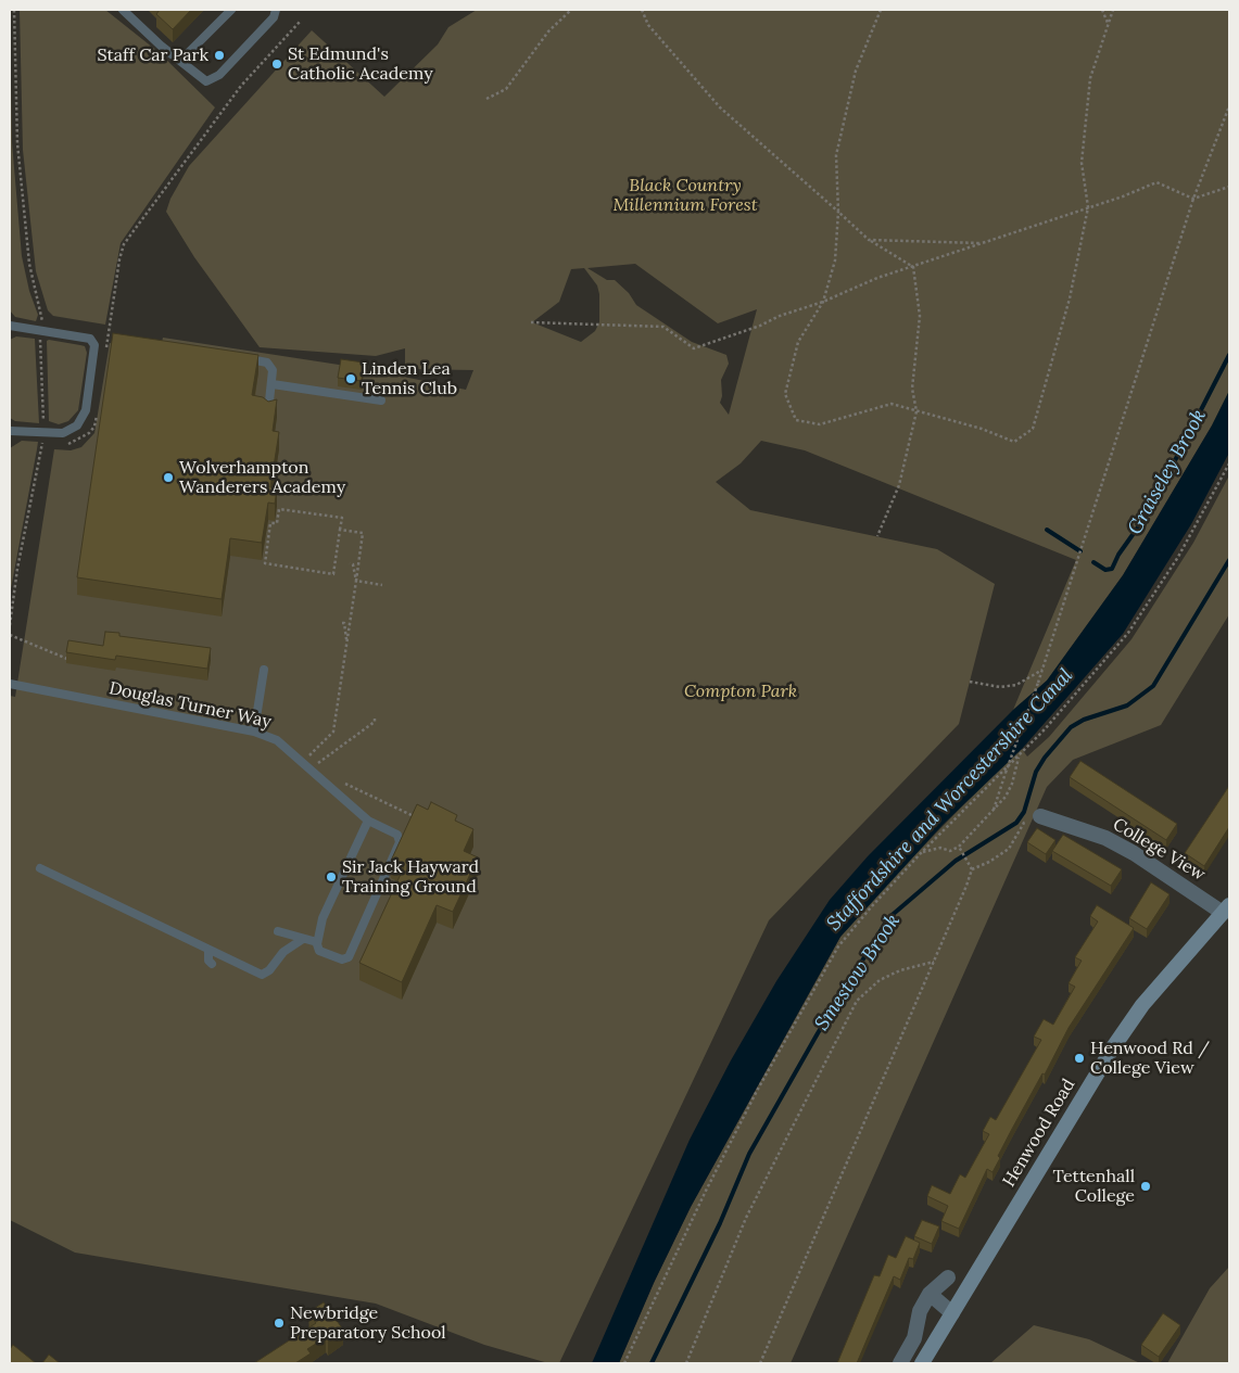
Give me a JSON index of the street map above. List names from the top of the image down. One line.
{"streets":{"main road":["Henwood Road"],"street":["College View"],"lane":["Douglas Turner Way"]},"crossings":[["College View","Henwood Road"]],"water":["Graiseley Brook","Staffordshire and Worcestershire Canal","Smestow Brook"],"parks":["Black Country Millennium Forest","Compton Park"],"places":["Staff Car Park","St Edmund's Catholic Academy","Linden Lea Tennis Club","Wolverhampton Wanderers Academy","Sir Jack Hayward Training Ground","Henwood Rd / College View","Tettenhall College","Newbridge Preparatory School"]}
